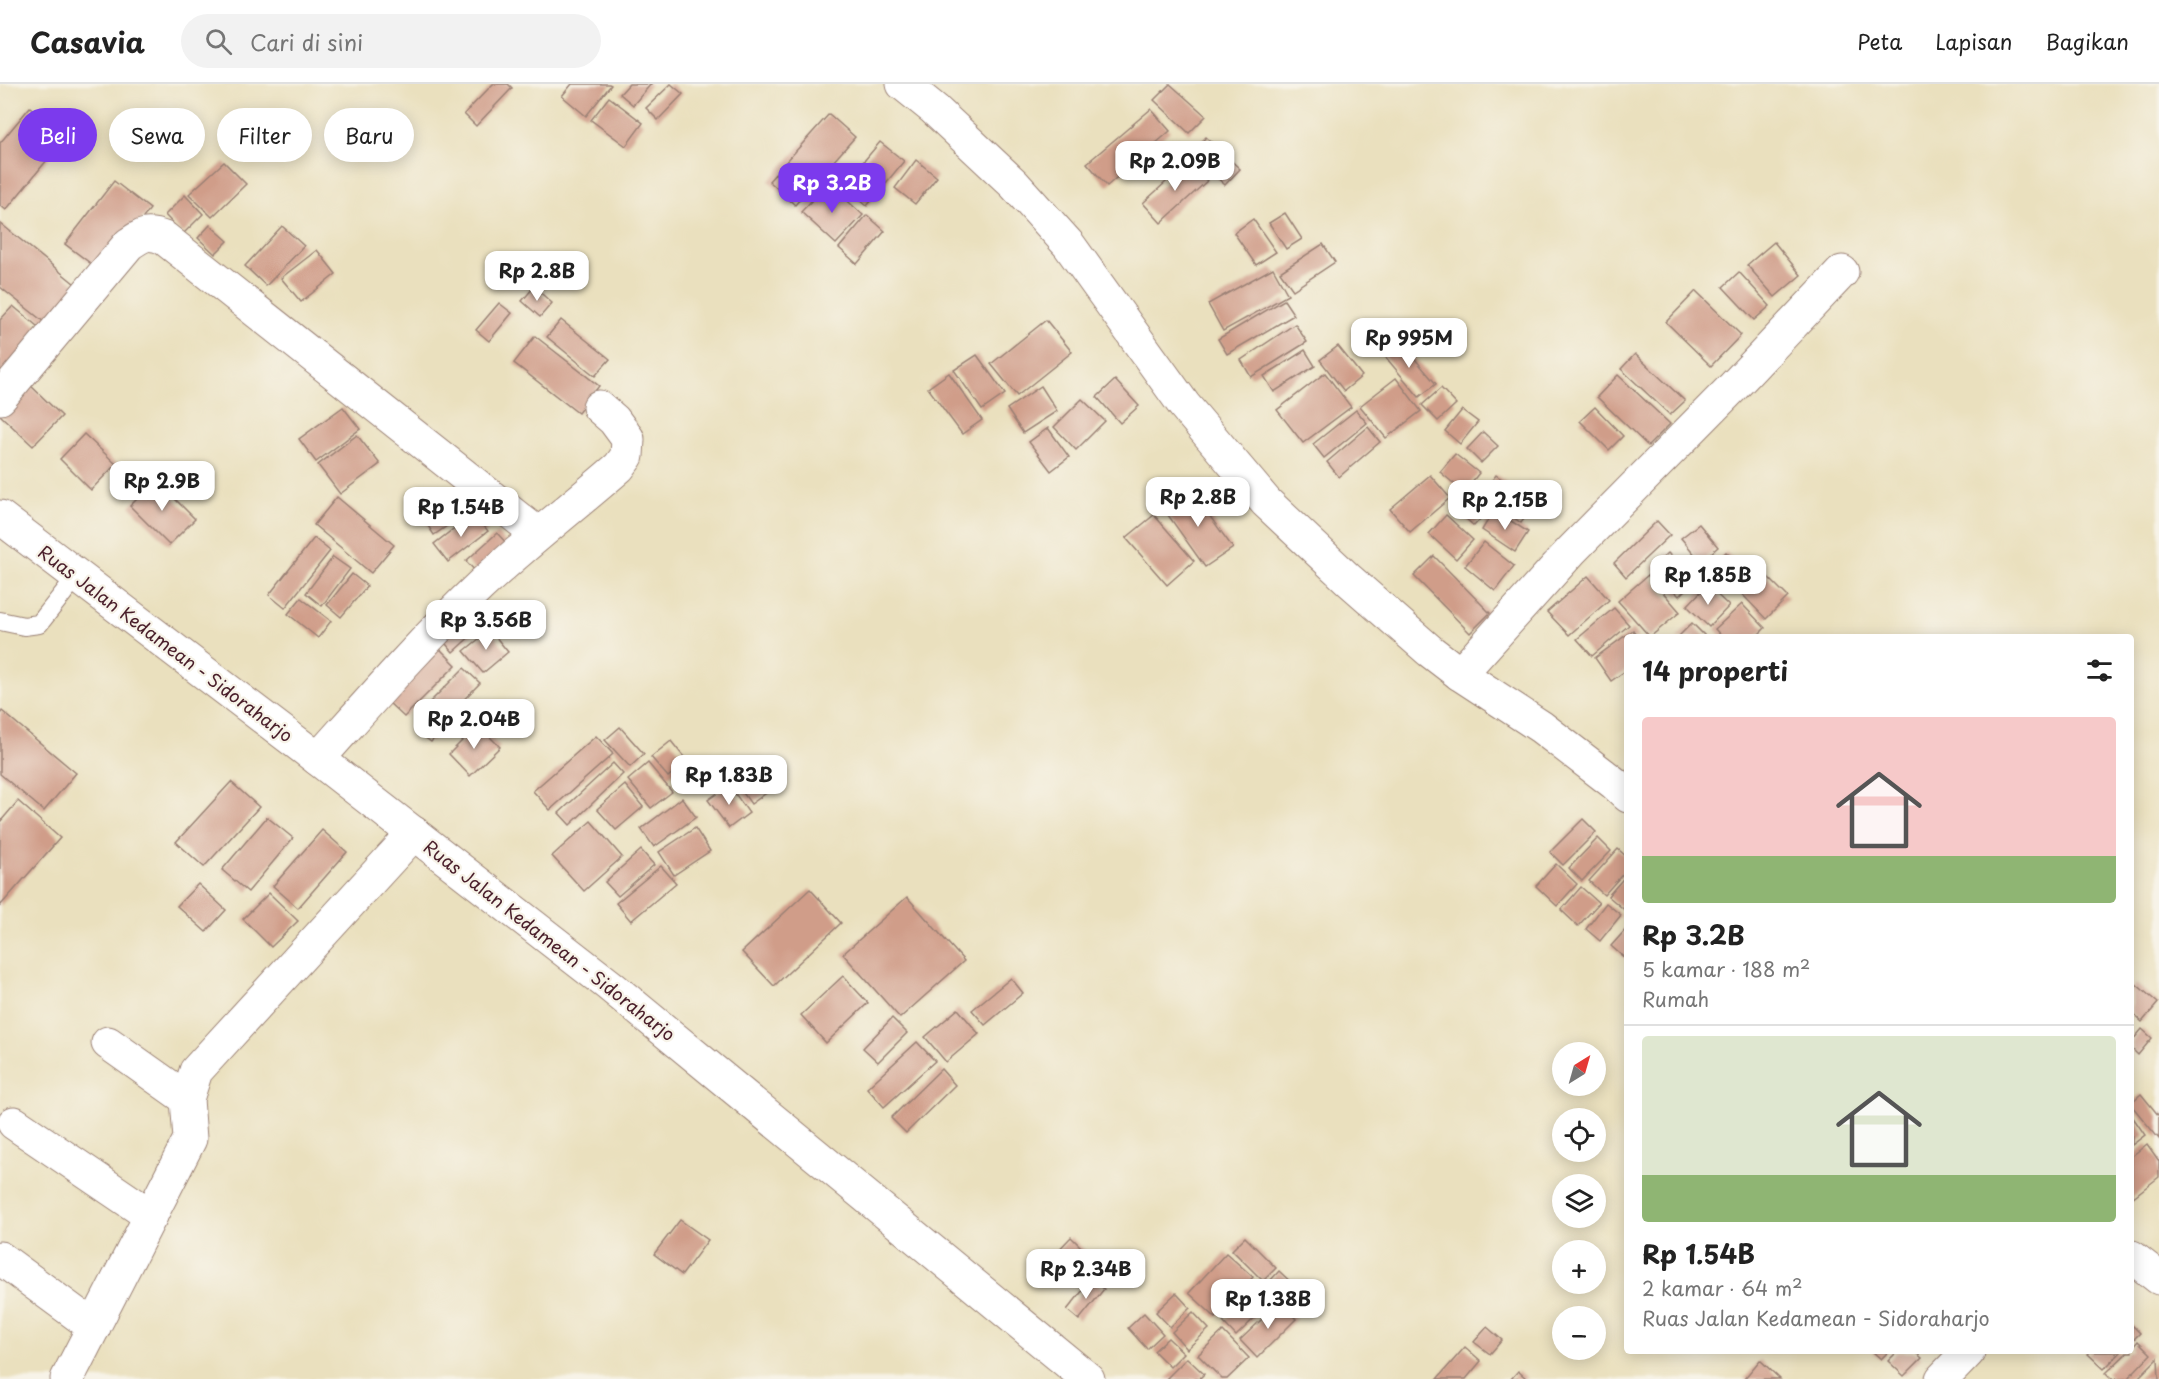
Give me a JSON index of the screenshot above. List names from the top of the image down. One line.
{"streets":{"street":["Ruas Jalan Kedamean - Sidoraharjo"]},"north":"top right","page":{"header":"Casavia","search":"Cari di sini","nav":["Peta","Lapisan","Bagikan"],"chip":["Beli","Sewa","Filter","Baru"],"price":["Rp 2.09B","Rp 3.2B","Rp 2.8B","Rp 995M","Rp 2.9B","Rp 2.8B","Rp 2.15B","Rp 1.54B","Rp 1.85B","Rp 3.56B","Rp 2.04B","Rp 1.83B","Rp 2.34B","Rp 1.38B"],"heading":"14 properti","list":[{"name":"Rp 3.2B","note":"5 kamar · 188 m² · Rumah"},{"name":"Rp 1.54B","note":"2 kamar · 64 m² · Ruas Jalan Kedamean - Sidoraharjo"}],"map_buttons":["+","−"]}}
